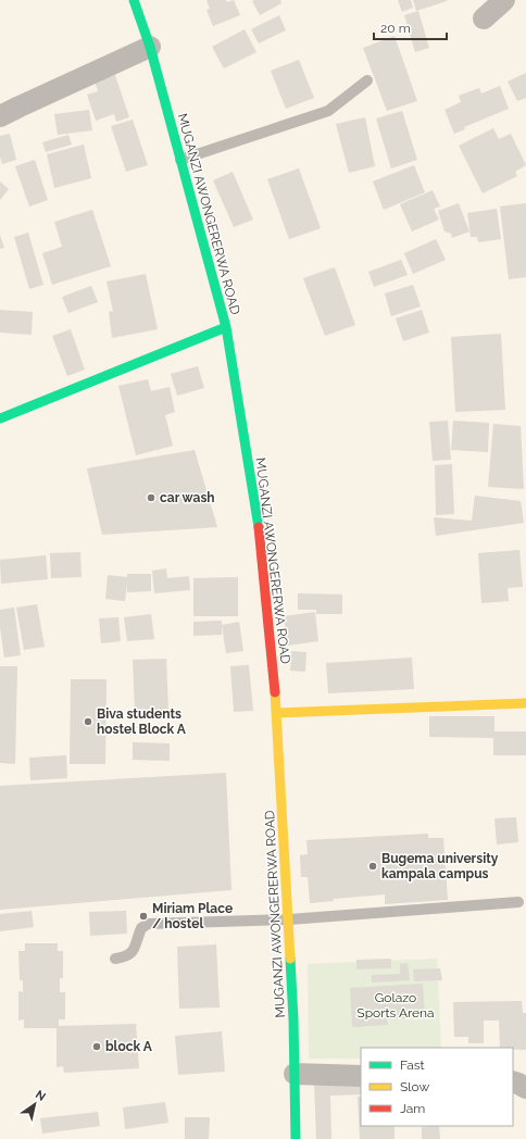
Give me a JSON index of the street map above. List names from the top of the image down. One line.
{"streets":{"street":["MUGANZI AWONGERERWA ROAD"]},"parks":["Golazo Sports Arena"],"places":["car wash","Biva students hostel Block A","Bugema university kampala campus","Miriam Place / hostel","block A"],"legend":["Fast","Slow","Jam"],"scale_bar":"20 m","north":"top right"}
